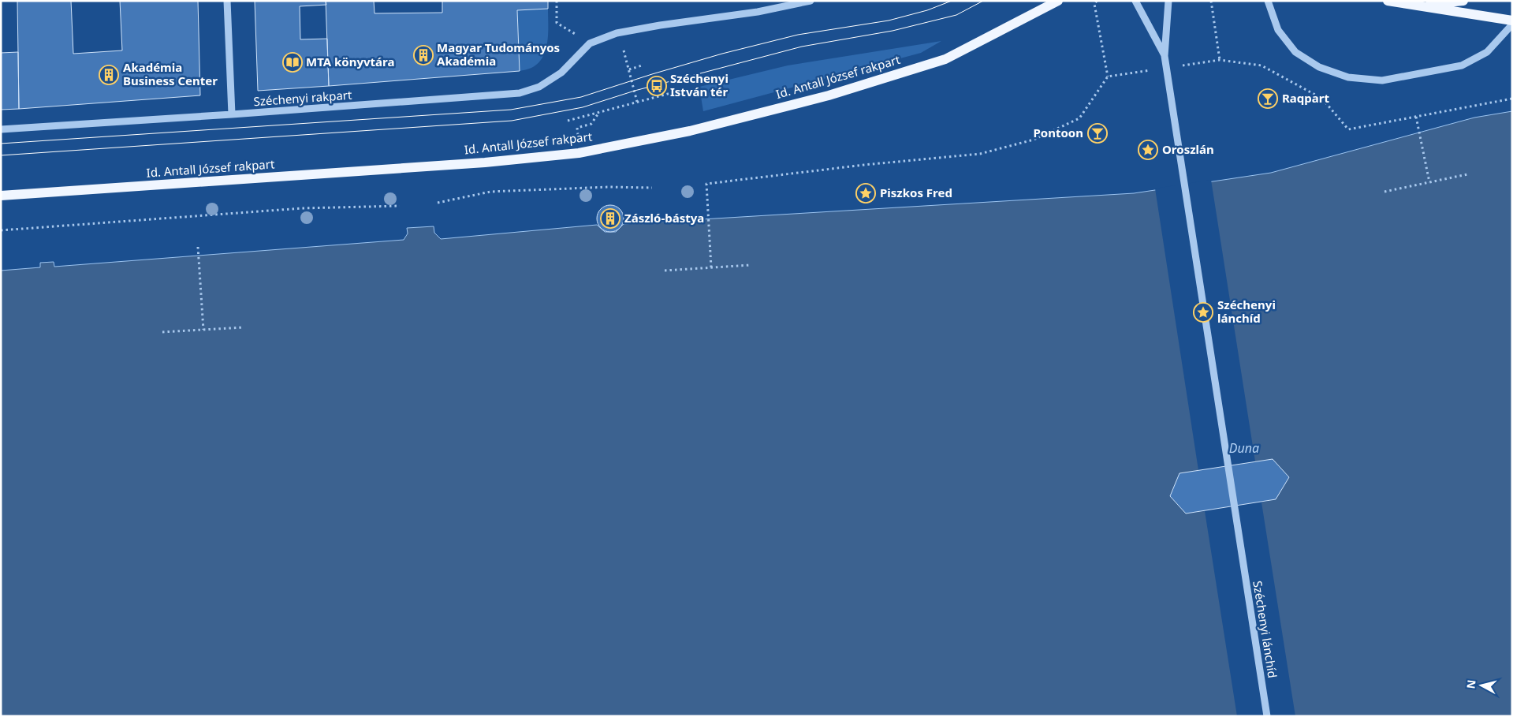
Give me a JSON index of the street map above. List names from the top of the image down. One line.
{"streets":{"main road":["Id. Antall József rakpart"],"street":["Széchenyi rakpart","Széchenyi lánchíd"]},"water":["Duna"],"places":{"building":["Magyar Tudományos Akadémia","Akadémia Business Center","Zászló-bástya"],"library":["MTA könyvtára"],"bus stop":["Széchenyi István tér"],"bar":["Raqpart","Pontoon"],"place":["Oroszlán","Piszkos Fred","Széchenyi lánchíd"]},"north":"left"}
